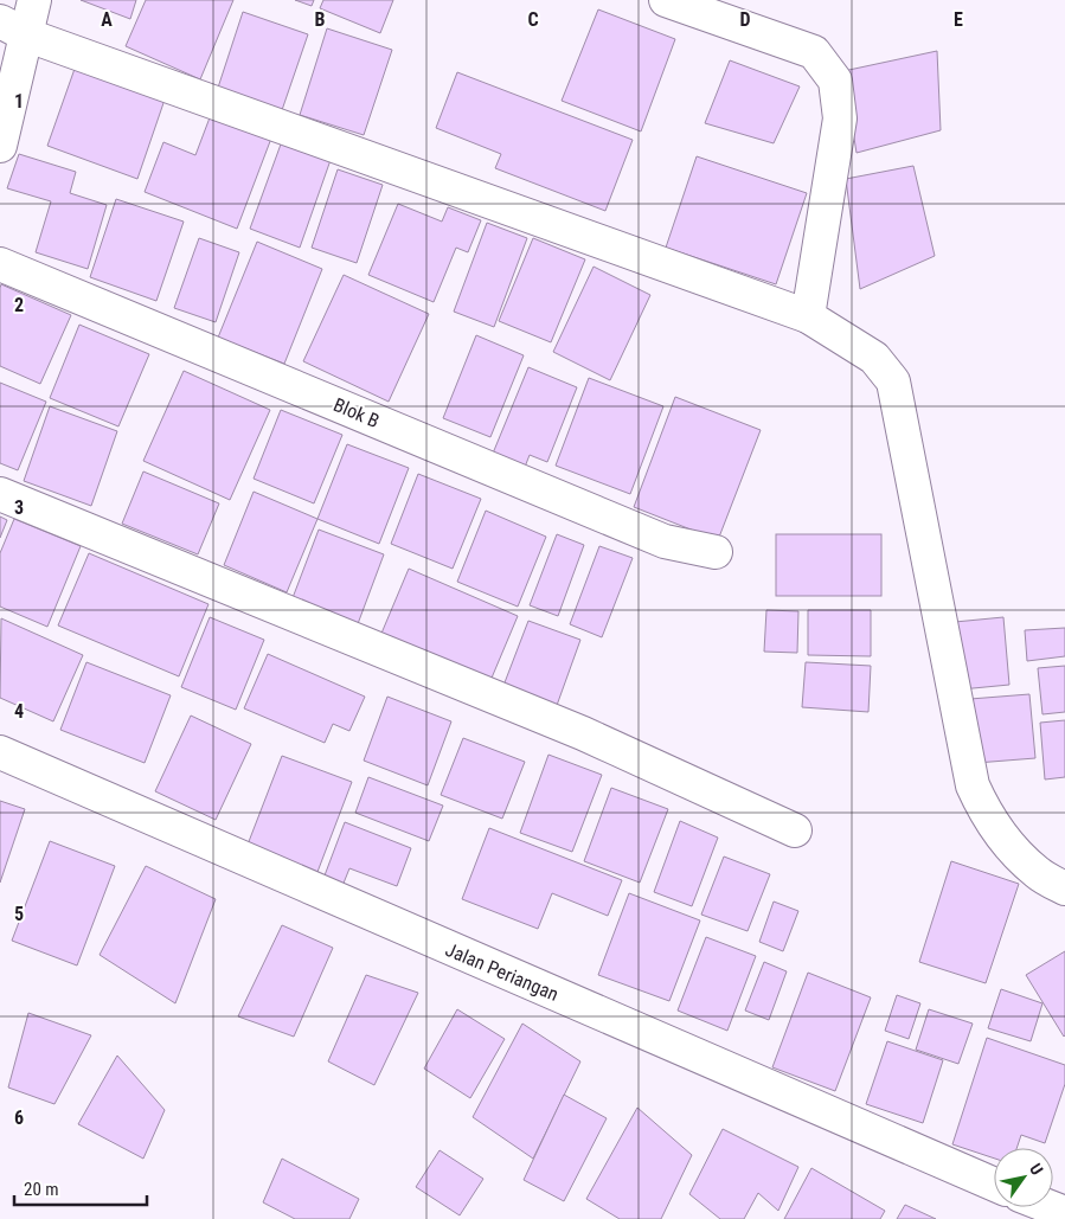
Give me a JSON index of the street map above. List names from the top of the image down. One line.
{"streets":{"street":["Blok B","Jalan Periangan"]},"scale_bar":"20 m","north":"top right","grid":{"columns":["A","B","C","D","E"],"rows":["1","2","3","4","5","6"]}}
